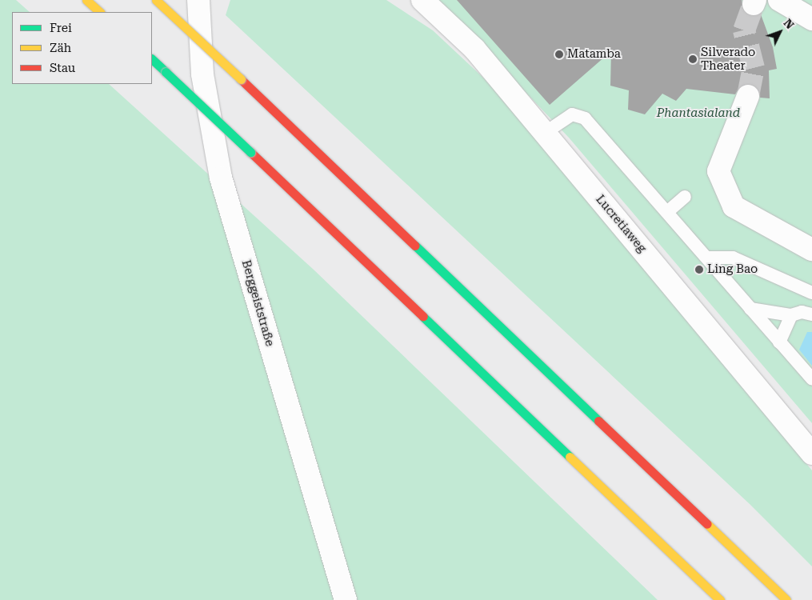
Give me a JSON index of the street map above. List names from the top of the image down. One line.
{"streets":{"street":["Lucretiaweg","Berggeiststraße"]},"parks":["Phantasialand"],"places":["Matamba","Silverado Theater","Ling Bao"],"legend":["Frei","Zäh","Stau"],"north":"top right"}
